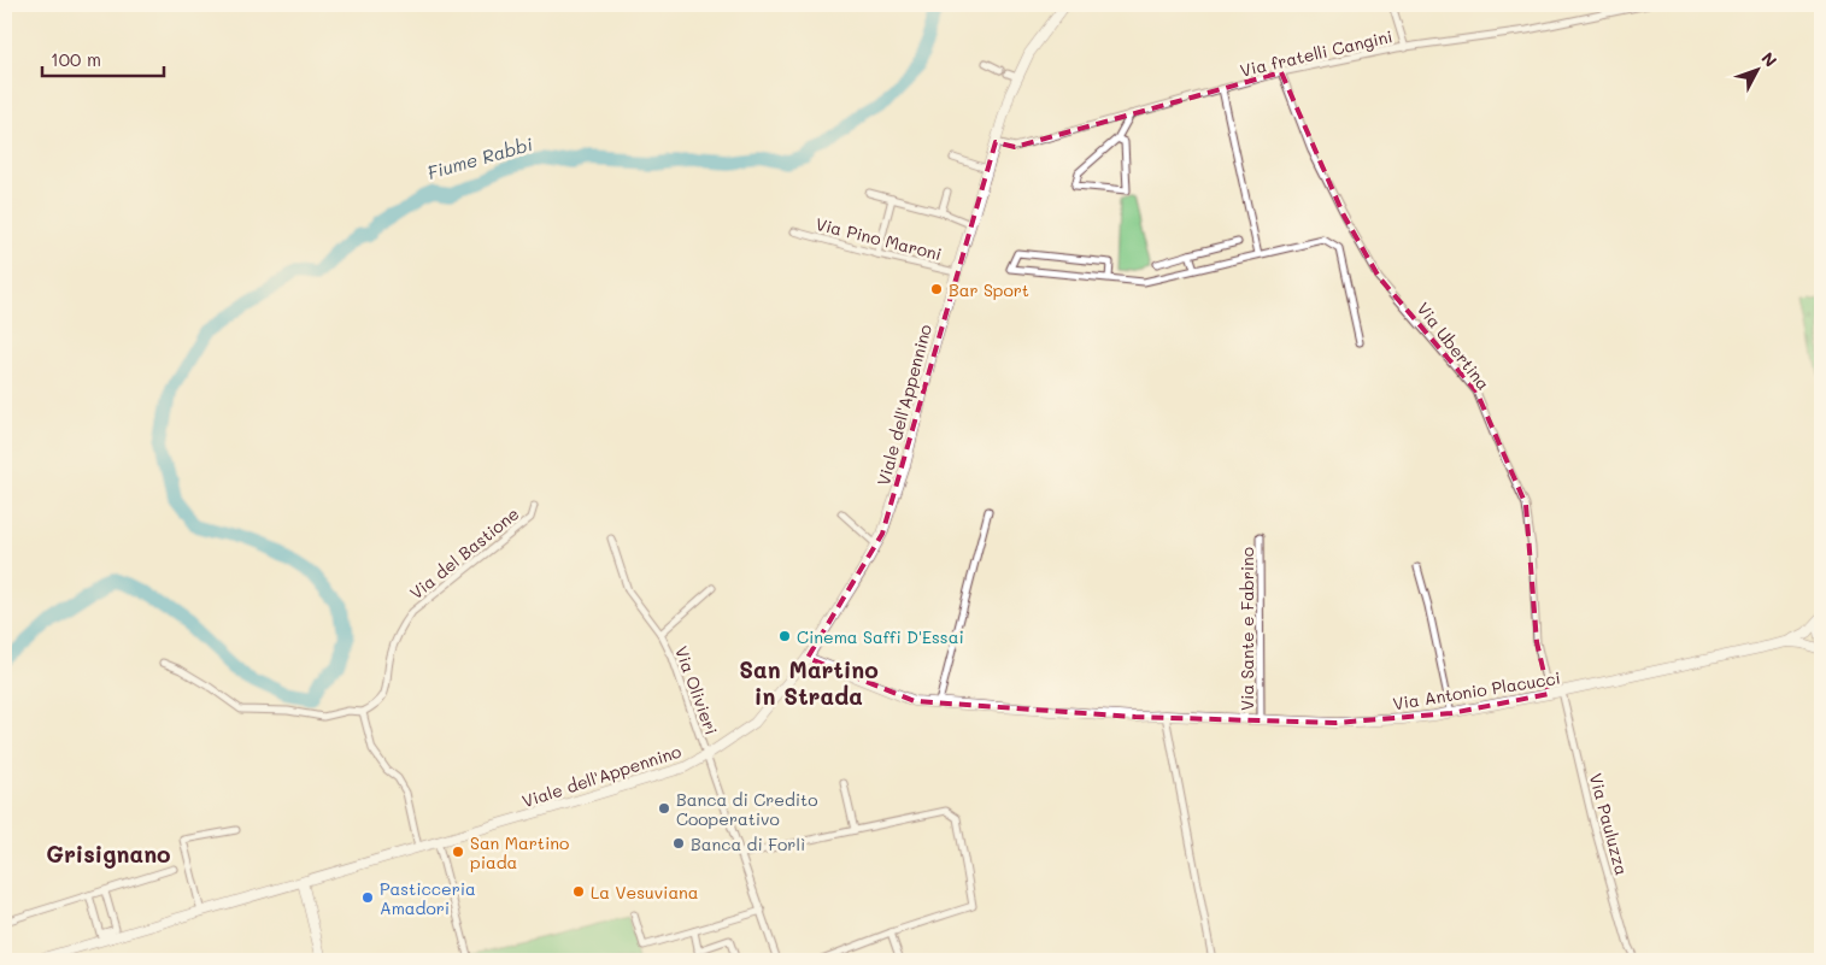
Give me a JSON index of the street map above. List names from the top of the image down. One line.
{"streets":{"main road":["Viale dell'Appennino","Via Antonio Placucci"],"street":["Via fratelli Cangini","Via Pino Maroni","Via Ubertina","Via del Bastione","Via Sante e Fabrino","Via Olivieri","Via Pauluzza"]},"crossings":[["Via fratelli Cangini","Via Ubertina"],["Via fratelli Cangini","Viale dell'Appennino"],["Via Pino Maroni","Viale dell'Appennino"],["Via Ubertina","Via Antonio Placucci"],["Viale dell'Appennino","Via Olivieri"],["Viale dell'Appennino","Via Antonio Placucci"],["Via Sante e Fabrino","Via Antonio Placucci"],["Via Antonio Placucci","Via Pauluzza"]],"districts":["San Martino in Strada","Grisignano"],"water":["Fiume Rabbi"],"places":["Bar Sport","Cinema Saffi D'Essai","Banca di Credito Cooperativo","Banca di Forlì","San Martino piada","La Vesuviana","Pasticceria Amadori"],"scale_bar":"100 m","north":"top right"}
